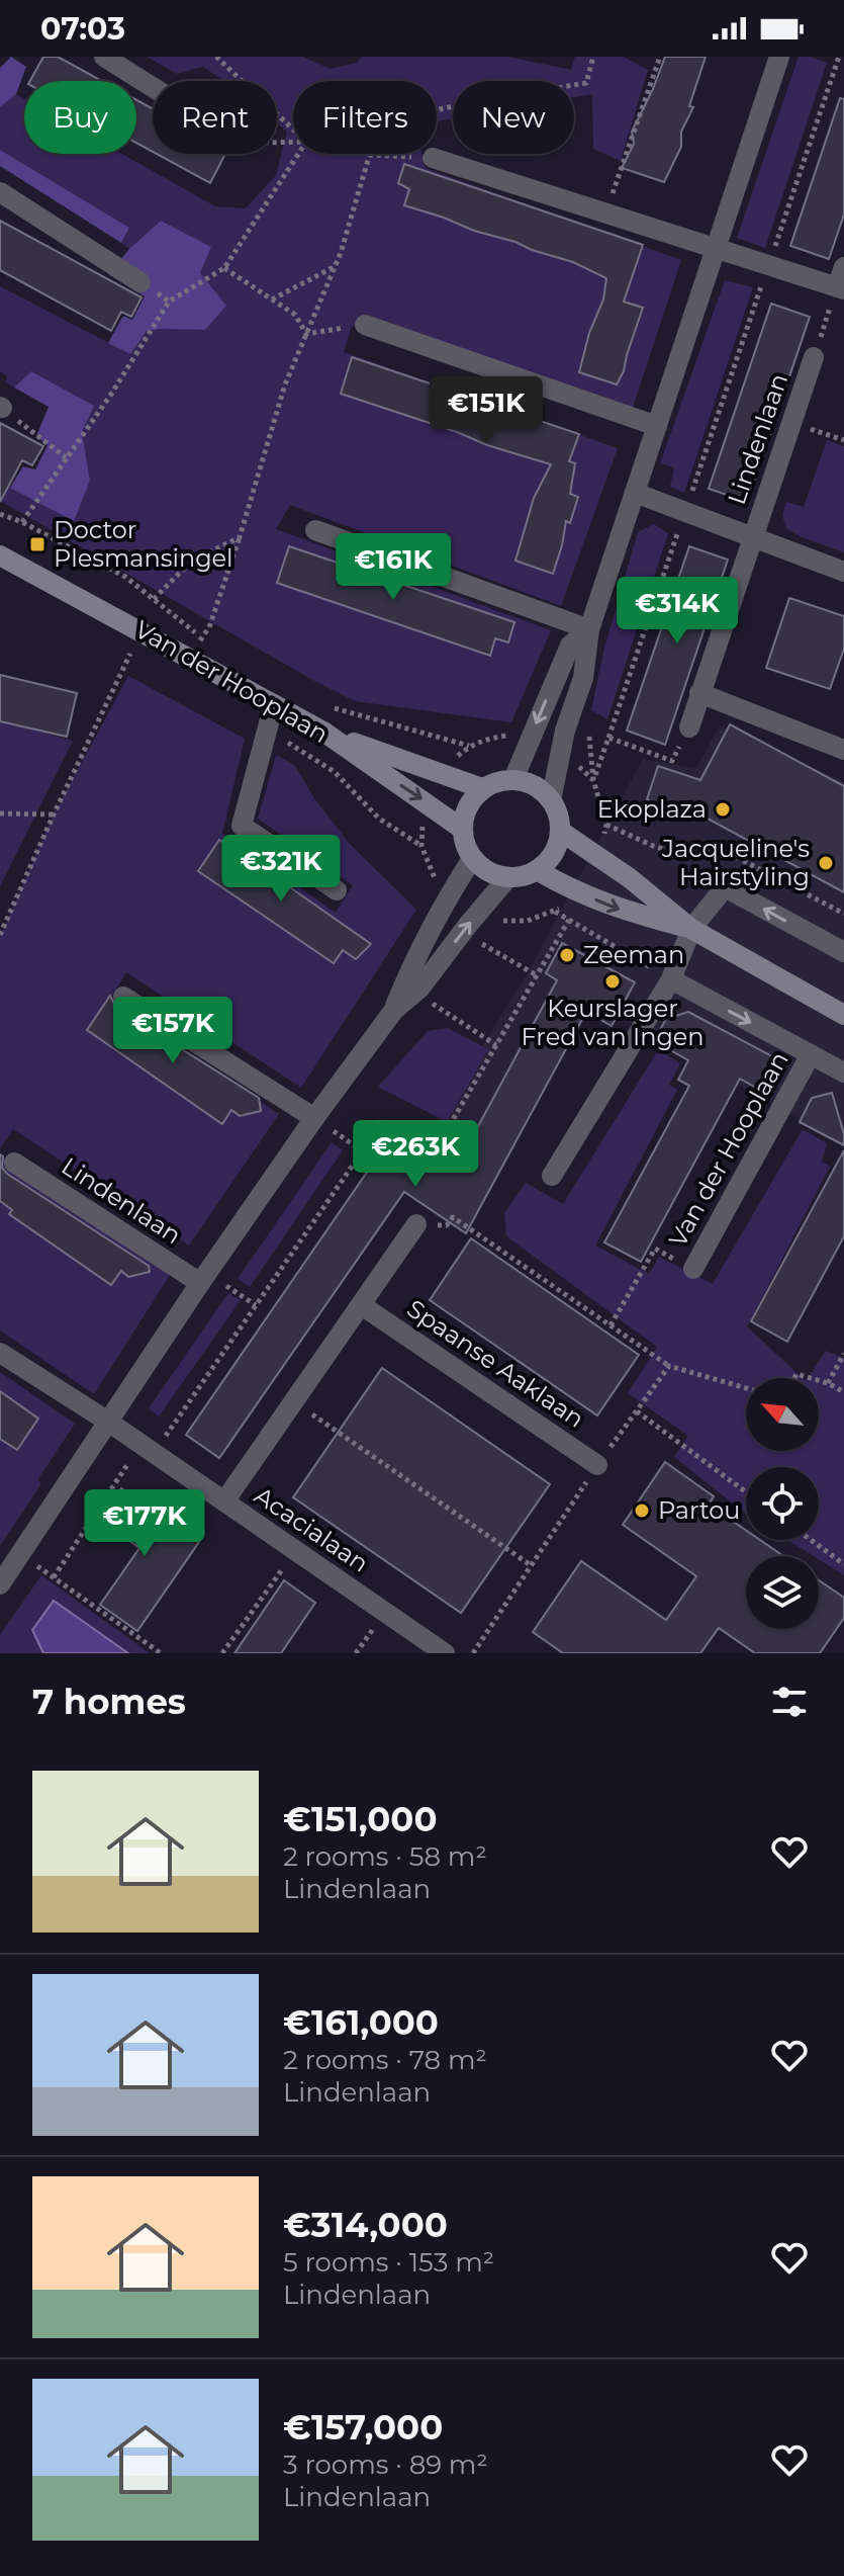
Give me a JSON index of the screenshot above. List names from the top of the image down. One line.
{"streets":{"street":["Lindenlaan","Van der Hooplaan","Spaanse Aaklaan","Acacialaan"]},"places":{"transit":["Doctor Plesmansingel"],"other":["Ekoplaza","Jacqueline's Hairstyling","Zeeman","Keurslager Fred van Ingen","Partou"]},"north":"top left","page":{"status":"07:03","chip":["Buy","Rent","Filters","New"],"price":["€151K","€161K","€314K","€321K","€157K","€263K","€177K"],"heading":"7 homes","list":[{"name":"€151,000","note":"2 rooms · 58 m² · Lindenlaan"},{"name":"€161,000","note":"2 rooms · 78 m² · Lindenlaan"},{"name":"€314,000","note":"5 rooms · 153 m² · Lindenlaan"},{"name":"€157,000","note":"3 rooms · 89 m² · Lindenlaan"}]}}
